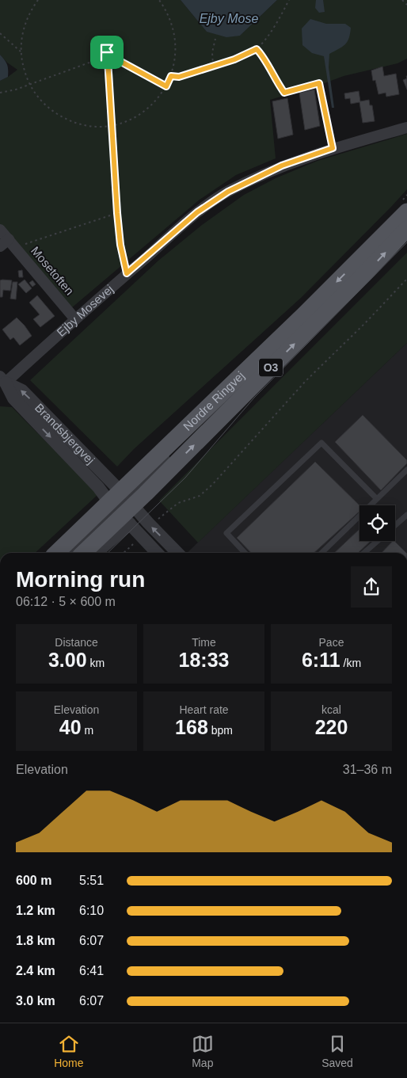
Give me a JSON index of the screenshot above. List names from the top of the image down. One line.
{"streets":{"main road":["O3","Nordre Ringvej"],"street":["Mosetoften","Ejby Mosevej","Brandsbjergvej"]},"crossings":[["Mosetoften","Ejby Mosevej"],["Ejby Mosevej","Brandsbjergvej"],["Nordre Ringvej","Brandsbjergvej"]],"water":["Ejby Mose"],"page":{"heading":["Morning run","06:12 · 5 × 600 m"],"stats":[["Distance","3.00 km"],["Time","18:33"],["Pace","6:11 /km"],["Elevation","40 m"],["Heart rate","168 bpm"],["kcal","220"]],"chart":["Elevation","31–36 m"],"list":[{"name":"600 m","note":"5:51"},{"name":"1.2 km","note":"6:10"},{"name":"1.8 km","note":"6:07"},{"name":"2.4 km","note":"6:41"},{"name":"3.0 km","note":"6:07"}],"tabs":["Home","Map","Saved"]}}
